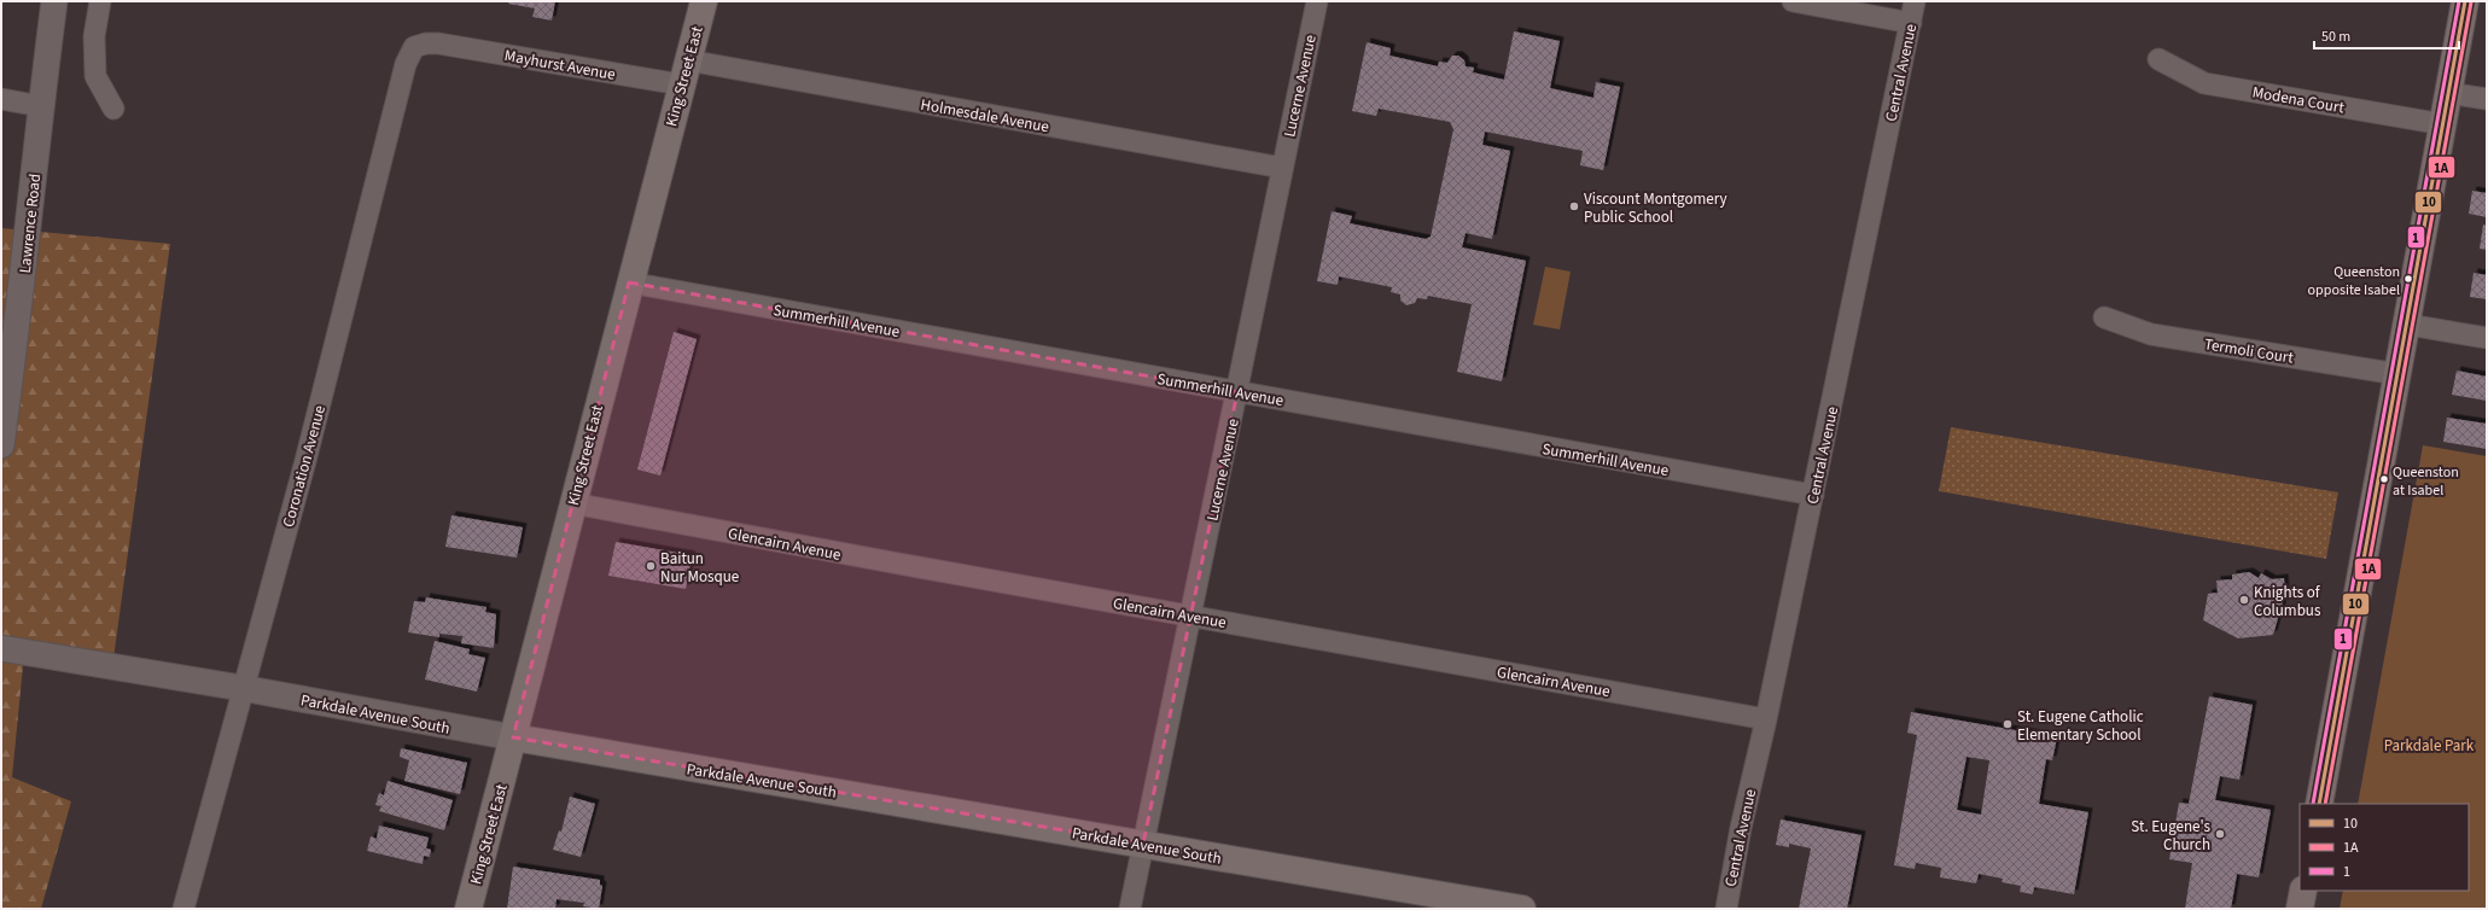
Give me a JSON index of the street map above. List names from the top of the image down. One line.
{"streets":{"main road":["King Street East","Parkdale Avenue South"],"street":["Mayhurst Avenue","Central Avenue","Lucerne Avenue","Modena Court","Holmesdale Avenue","Lawrence Road","Summerhill Avenue","Termoli Court","Coronation Avenue","Glencairn Avenue"]},"crossings":[["Mayhurst Avenue","King Street East"],["Mayhurst Avenue","Holmesdale Avenue"],["Mayhurst Avenue","Coronation Avenue"],["Central Avenue","Summerhill Avenue"],["Central Avenue","Glencairn Avenue"],["King Street East","Holmesdale Avenue"],["King Street East","Summerhill Avenue"],["King Street East","Glencairn Avenue"],["King Street East","Parkdale Avenue South"],["Lucerne Avenue","Holmesdale Avenue"],["Lucerne Avenue","Summerhill Avenue"],["Lucerne Avenue","Glencairn Avenue"],["Lucerne Avenue","Parkdale Avenue South"],["Coronation Avenue","Parkdale Avenue South"]],"parks":["Parkdale Park"],"places":["Viscount Montgomery Public School","Queenston opposite Isabel","Queenston at Isabel","Baitun Nur Mosque","Knights of Columbus","St. Eugene Catholic Elementary School","St. Eugene's Church"],"lines":["transit line 10","transit line 1","transit line 1A"],"legend":["10","1A","1"],"scale_bar":"50 m"}
